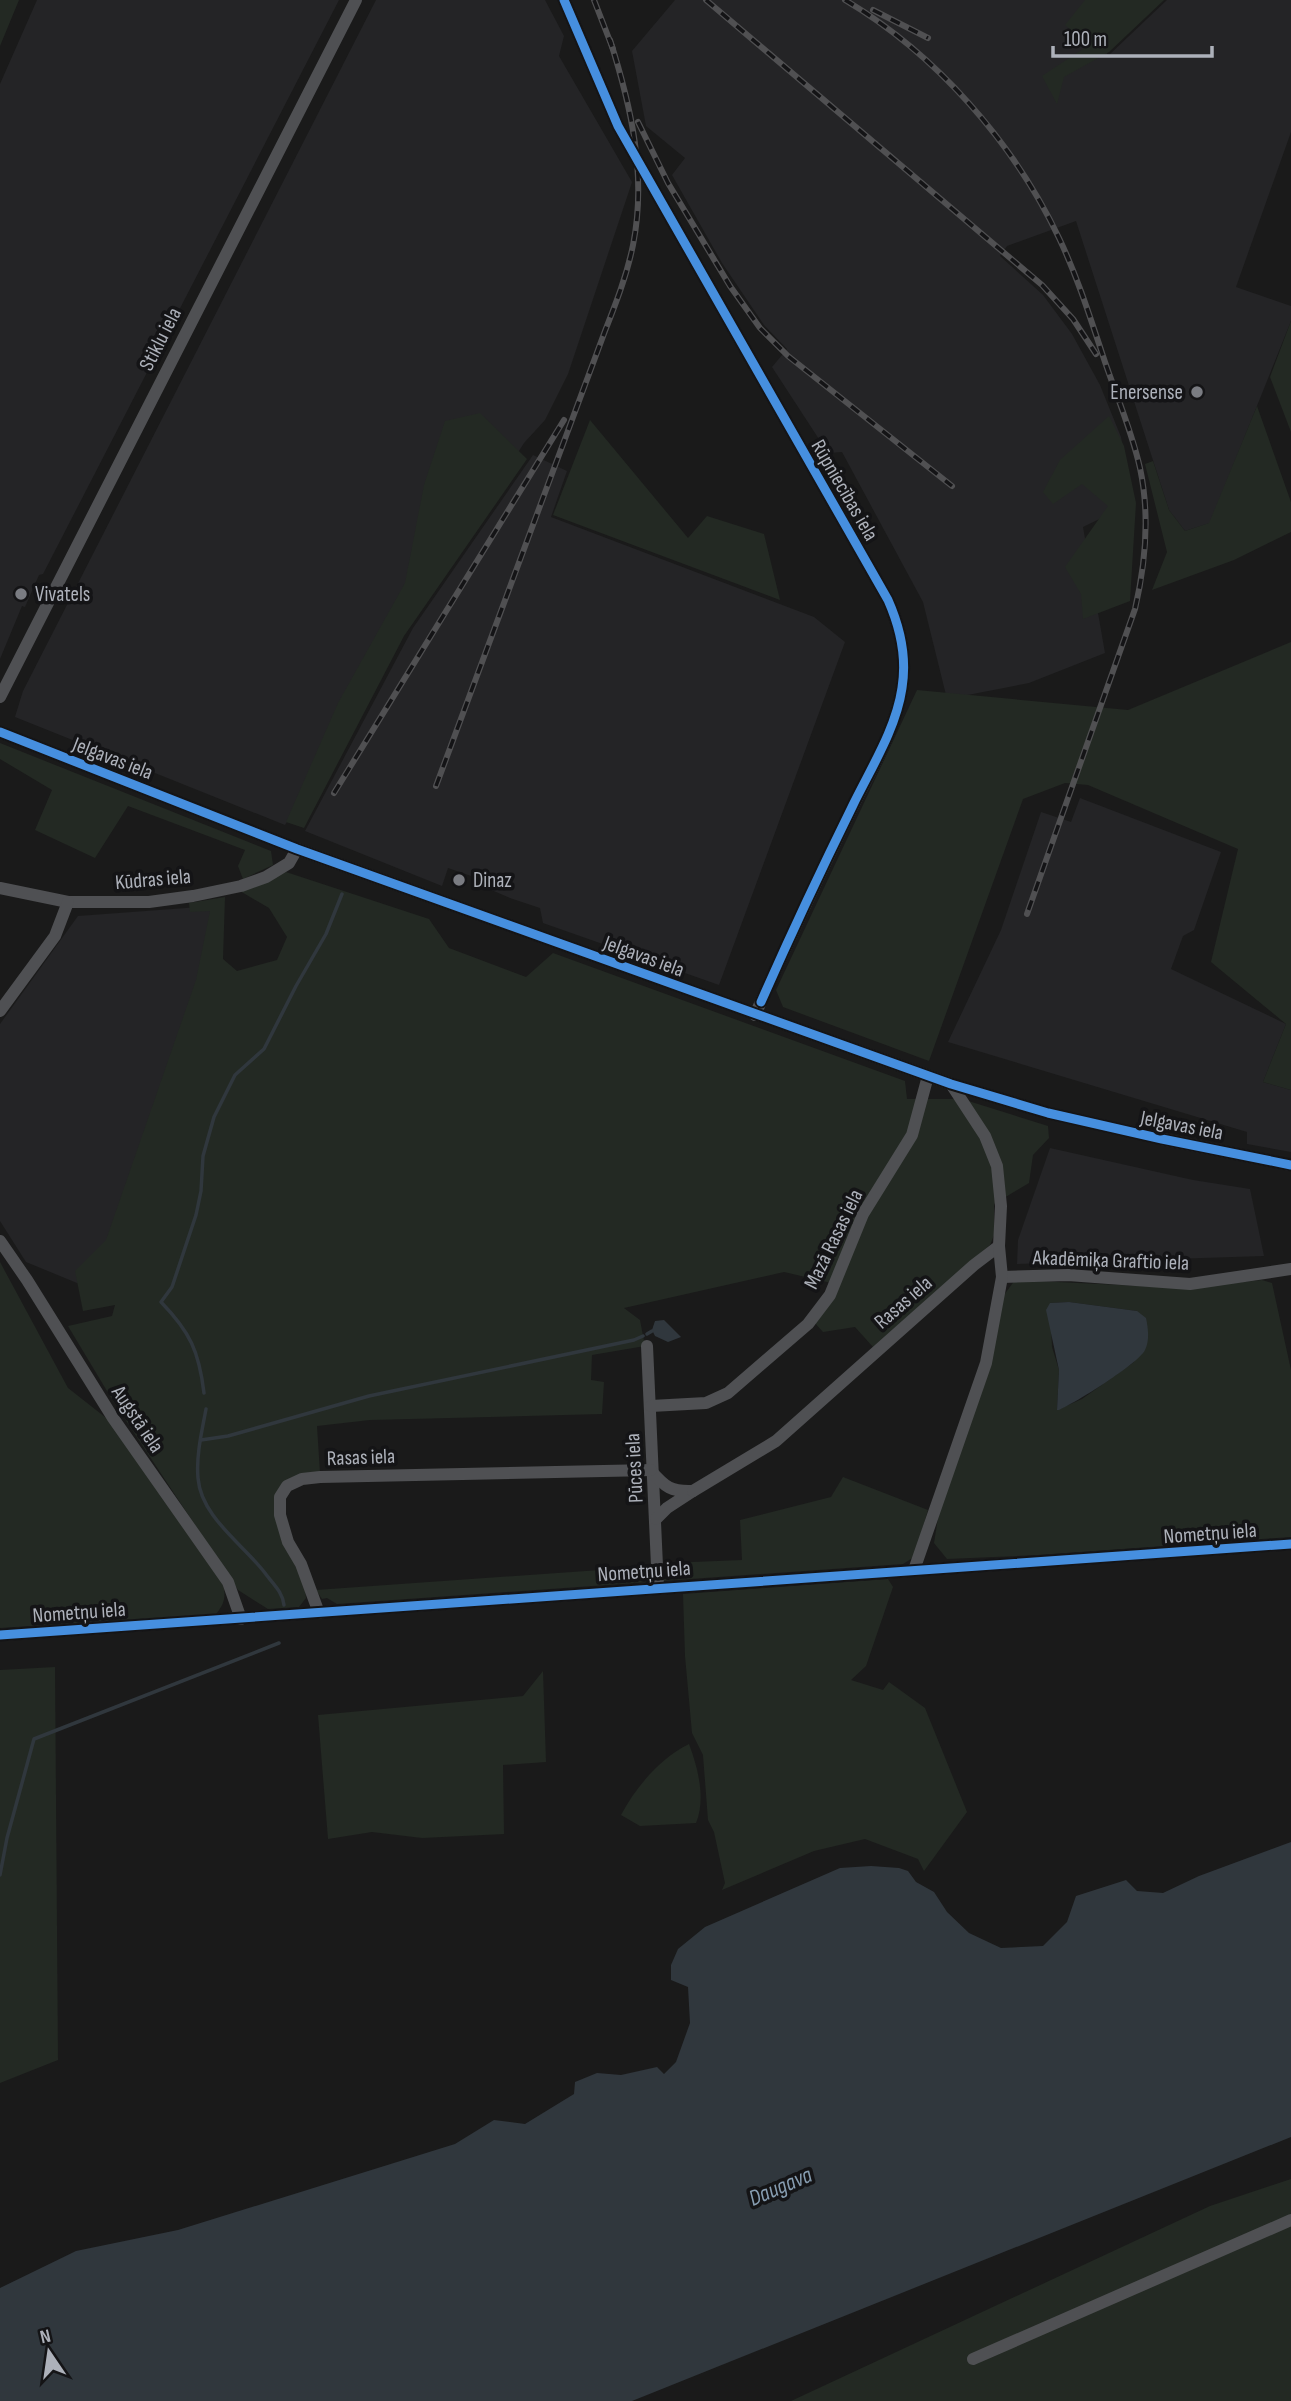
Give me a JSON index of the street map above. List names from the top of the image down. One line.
{"streets":{"street":["Stiklu iela","Rūpniecības iela","Jelgavas iela","Kūdras iela","Mazā Rasas iela","Akadēmiķa Graftio iela","Rasas iela","Augstā iela","Pūces iela","Nometņu iela"]},"crossings":[["Rūpniecības iela","Jelgavas iela"],["Jelgavas iela","Kūdras iela"],["Jelgavas iela","Mazā Rasas iela"],["Mazā Rasas iela","Pūces iela"],["Akadēmiķa Graftio iela","Rasas iela"],["Rasas iela","Pūces iela"],["Rasas iela","Nometņu iela"],["Augstā iela","Nometņu iela"],["Pūces iela","Nometņu iela"]],"water":["Daugava"],"places":["Enersense","Vivatels","Dinaz"],"scale_bar":"100 m","north":"top"}
